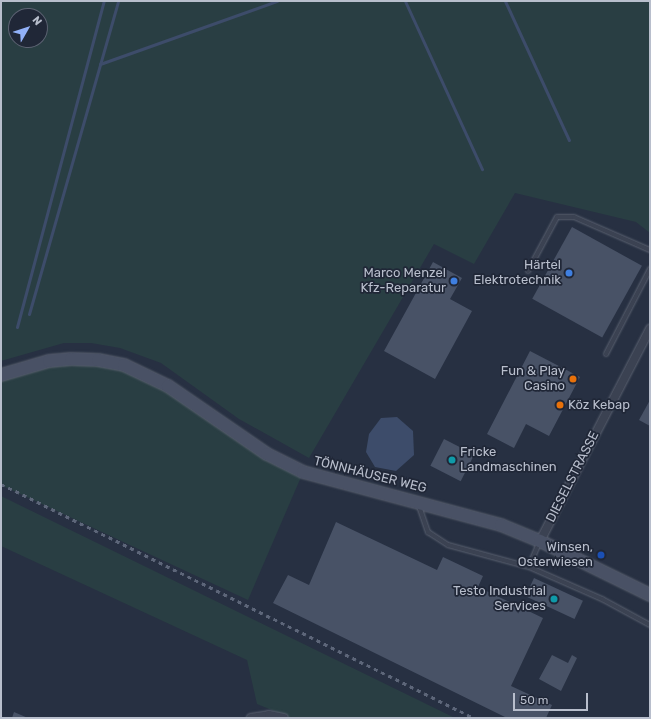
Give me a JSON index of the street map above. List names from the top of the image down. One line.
{"streets":{"main road":["TÖNNHÄUSER WEG"],"street":["DIESELSTRASSE"]},"crossings":[["TÖNNHÄUSER WEG","DIESELSTRASSE"]],"places":["Härtel Elektrotechnik","Marco Menzel Kfz-Reparatur","Fun & Play Casino","Köz Kebap","Fricke Landmaschinen","Winsen, Osterwiesen","Testo Industrial Services"],"scale_bar":"50 m","north":"top right"}
